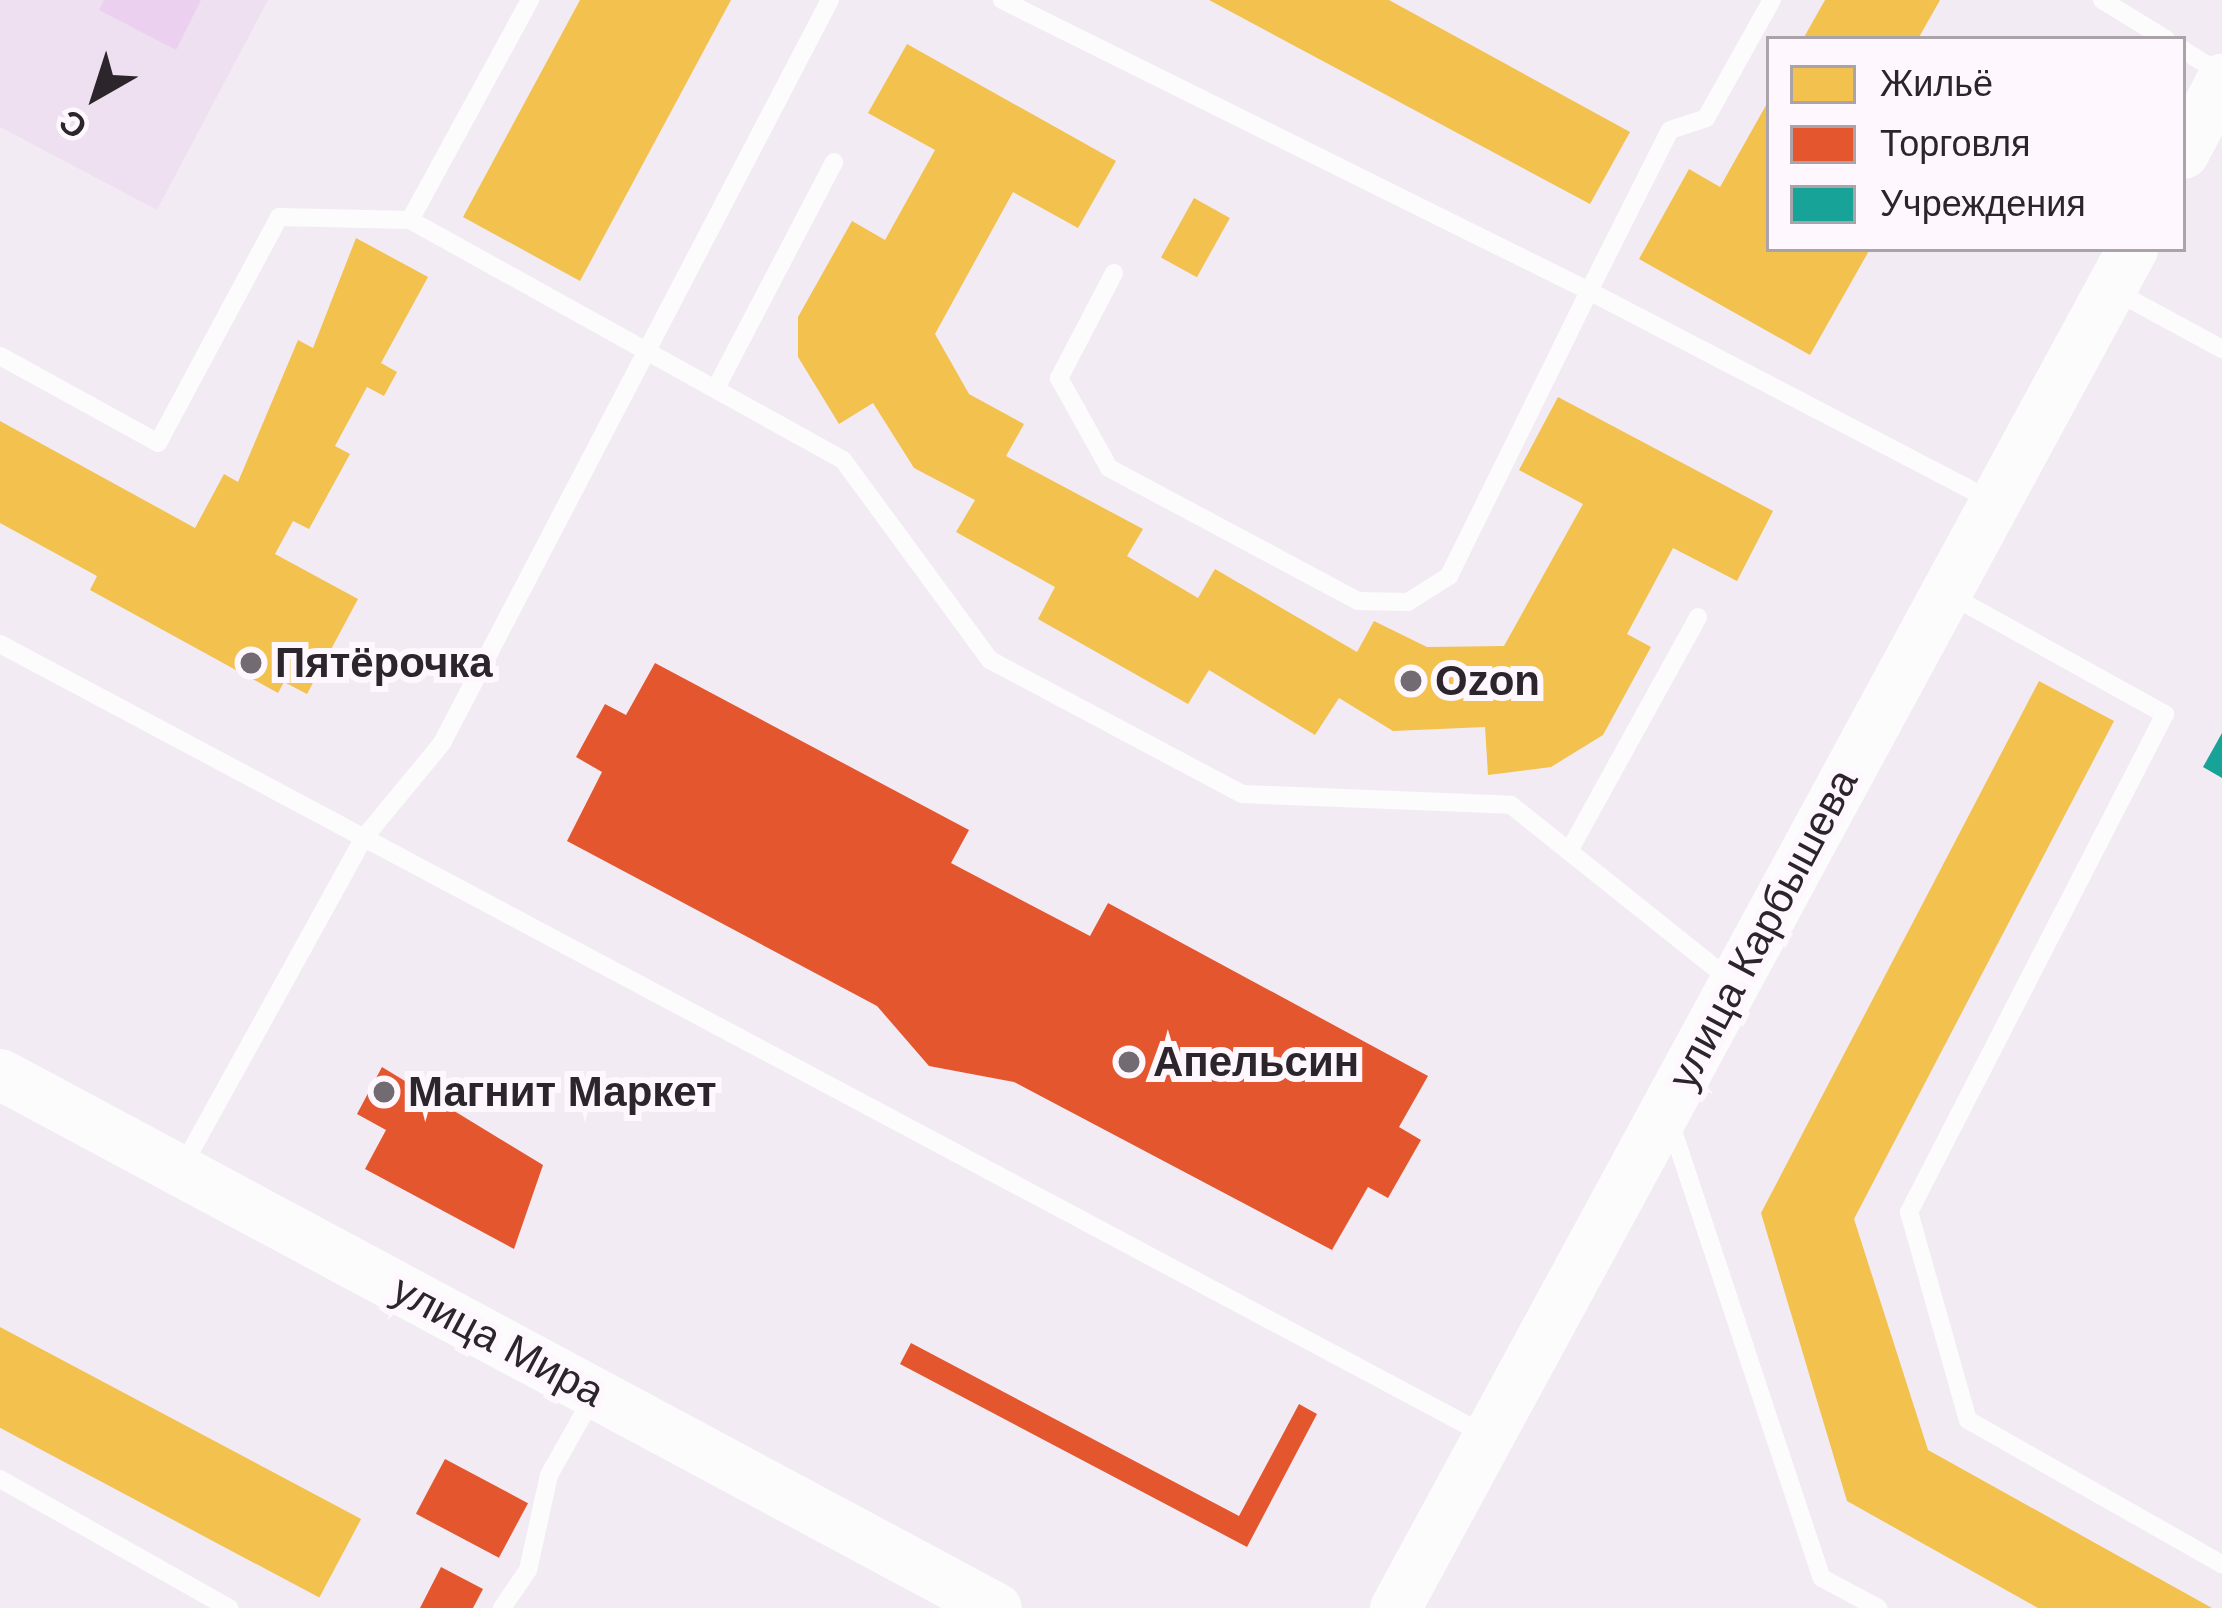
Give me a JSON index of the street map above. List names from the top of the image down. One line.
{"streets":{"street":["улица Карбышева","улица Мира"]},"places":["Пятёрочка","Ozon","Апельсин","Магнит Маркет"],"legend":["Жильё","Торговля","Учреждения"],"north":"bottom left"}
